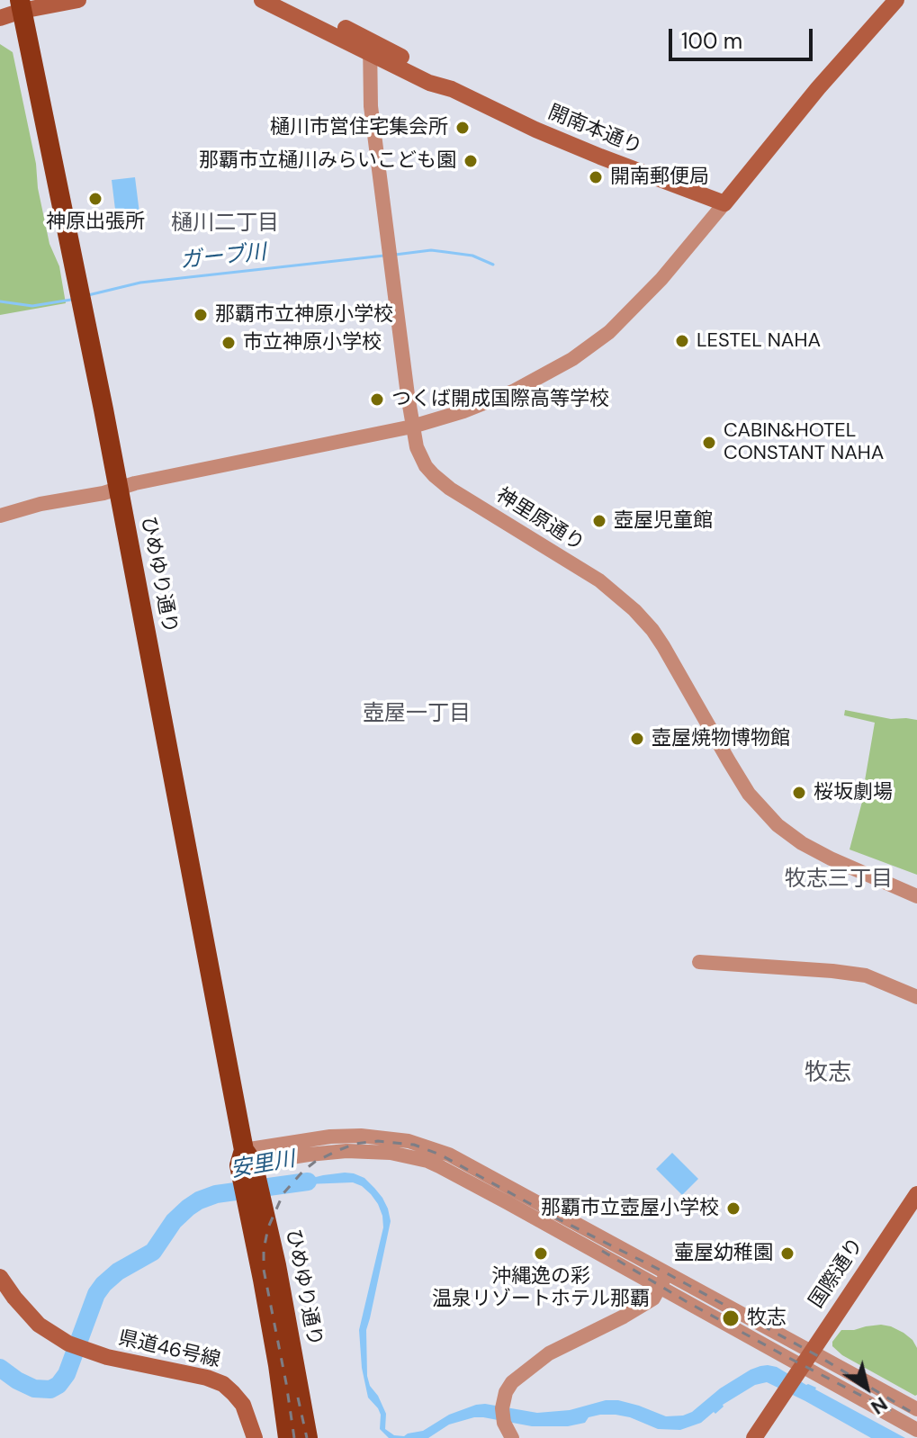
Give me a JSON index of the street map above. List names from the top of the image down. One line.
{"streets":{"highway":["ひめゆり通り"],"main road":["開南本通り","国際通り","県道46号線"],"street":["神里原通り"]},"crossings":[["開南本通り","神里原通り"]],"districts":["樋川二丁目","壺屋一丁目","牧志三丁目","牧志"],"water":["ガーブ川","安里川"],"places":["樋川市営住宅集会所","那覇市立樋川みらいこども園","開南郵便局","神原出張所","那覇市立神原小学校","LESTEL NAHA","市立神原小学校","つくば開成国際高等学校","CABIN&HOTEL CONSTANT NAHA","壺屋児童館","壺屋焼物博物館","桜坂劇場","那覇市立壺屋小学校","沖縄逸の彩 温泉リゾートホテル那覇","壷屋幼稚園","牧志"],"scale_bar":"100 m","north":"bottom right"}
